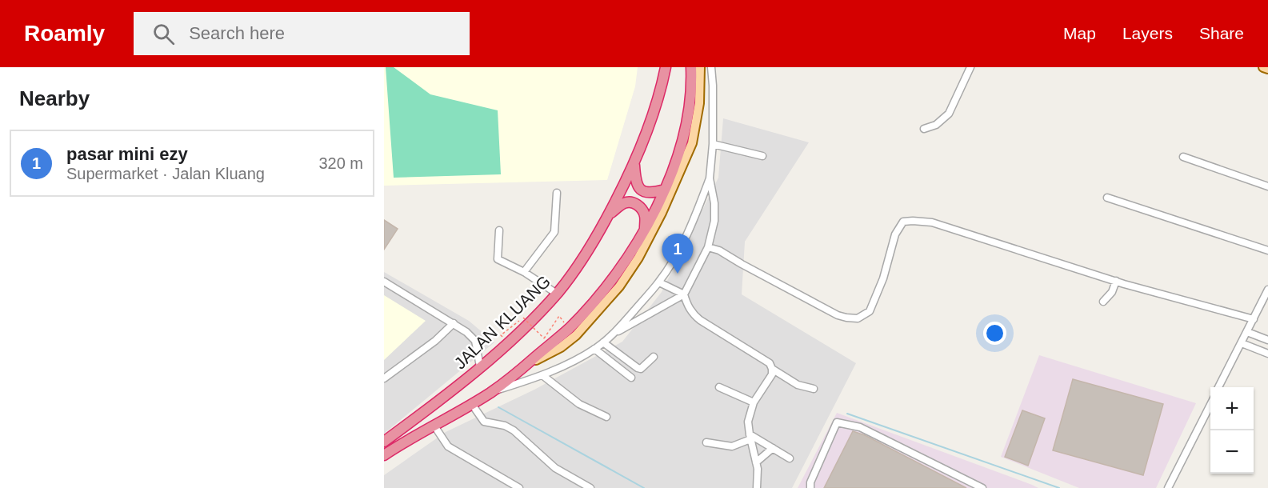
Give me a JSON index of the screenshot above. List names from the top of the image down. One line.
{"streets":{"highway":["JALAN KLUANG"]},"page":{"header":"Roamly","search":"Search here","nav":["Map","Layers","Share"],"heading":"Nearby","list":[{"mark":"1","name":"pasar mini ezy","note":"Supermarket · Jalan Kluang","value":"320 m"}],"pins":"1","map_buttons":["+","−"]}}
